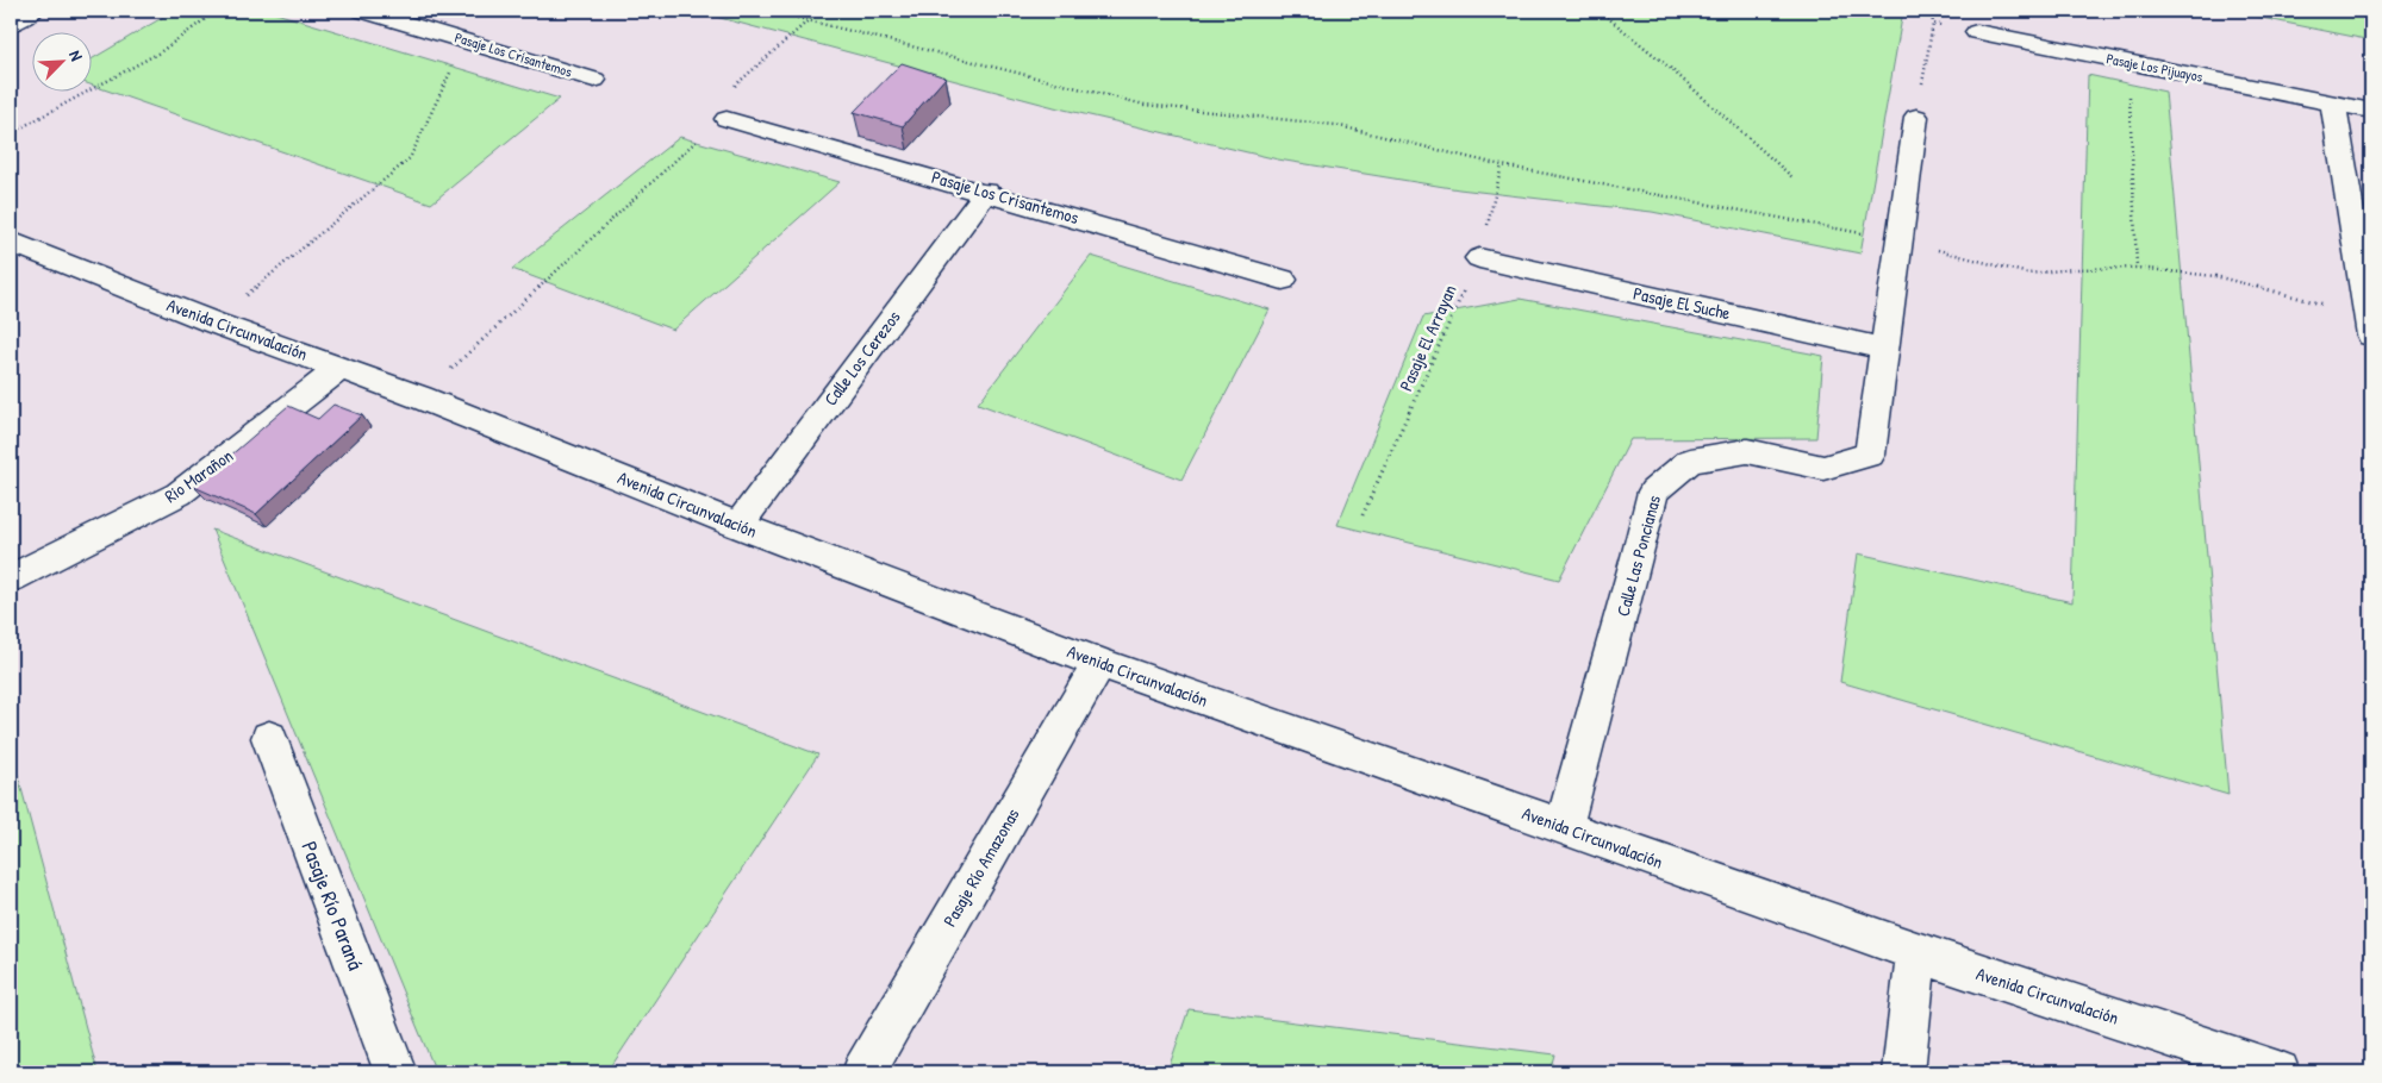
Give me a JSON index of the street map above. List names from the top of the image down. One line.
{"streets":{"street":["Pasaje Los Crisantemos","Pasaje Los Pijuayos","Pasaje El Suche","Avenida Circunvalación","Calle Los Cerezos","Rio Marañon","Calle Las Poncianas","Pasaje Río Amazonas","Pasaje Río Paraná"],"path":["Pasaje El Arrayan"]},"crossings":[["Pasaje Los Crisantemos","Calle Los Cerezos"],["Pasaje El Suche","Pasaje El Arrayan"],["Pasaje El Suche","Calle Las Poncianas"],["Avenida Circunvalación","Calle Los Cerezos"],["Avenida Circunvalación","Rio Marañon"],["Avenida Circunvalación","Calle Las Poncianas"],["Avenida Circunvalación","Pasaje Río Amazonas"]],"north":"top right"}
